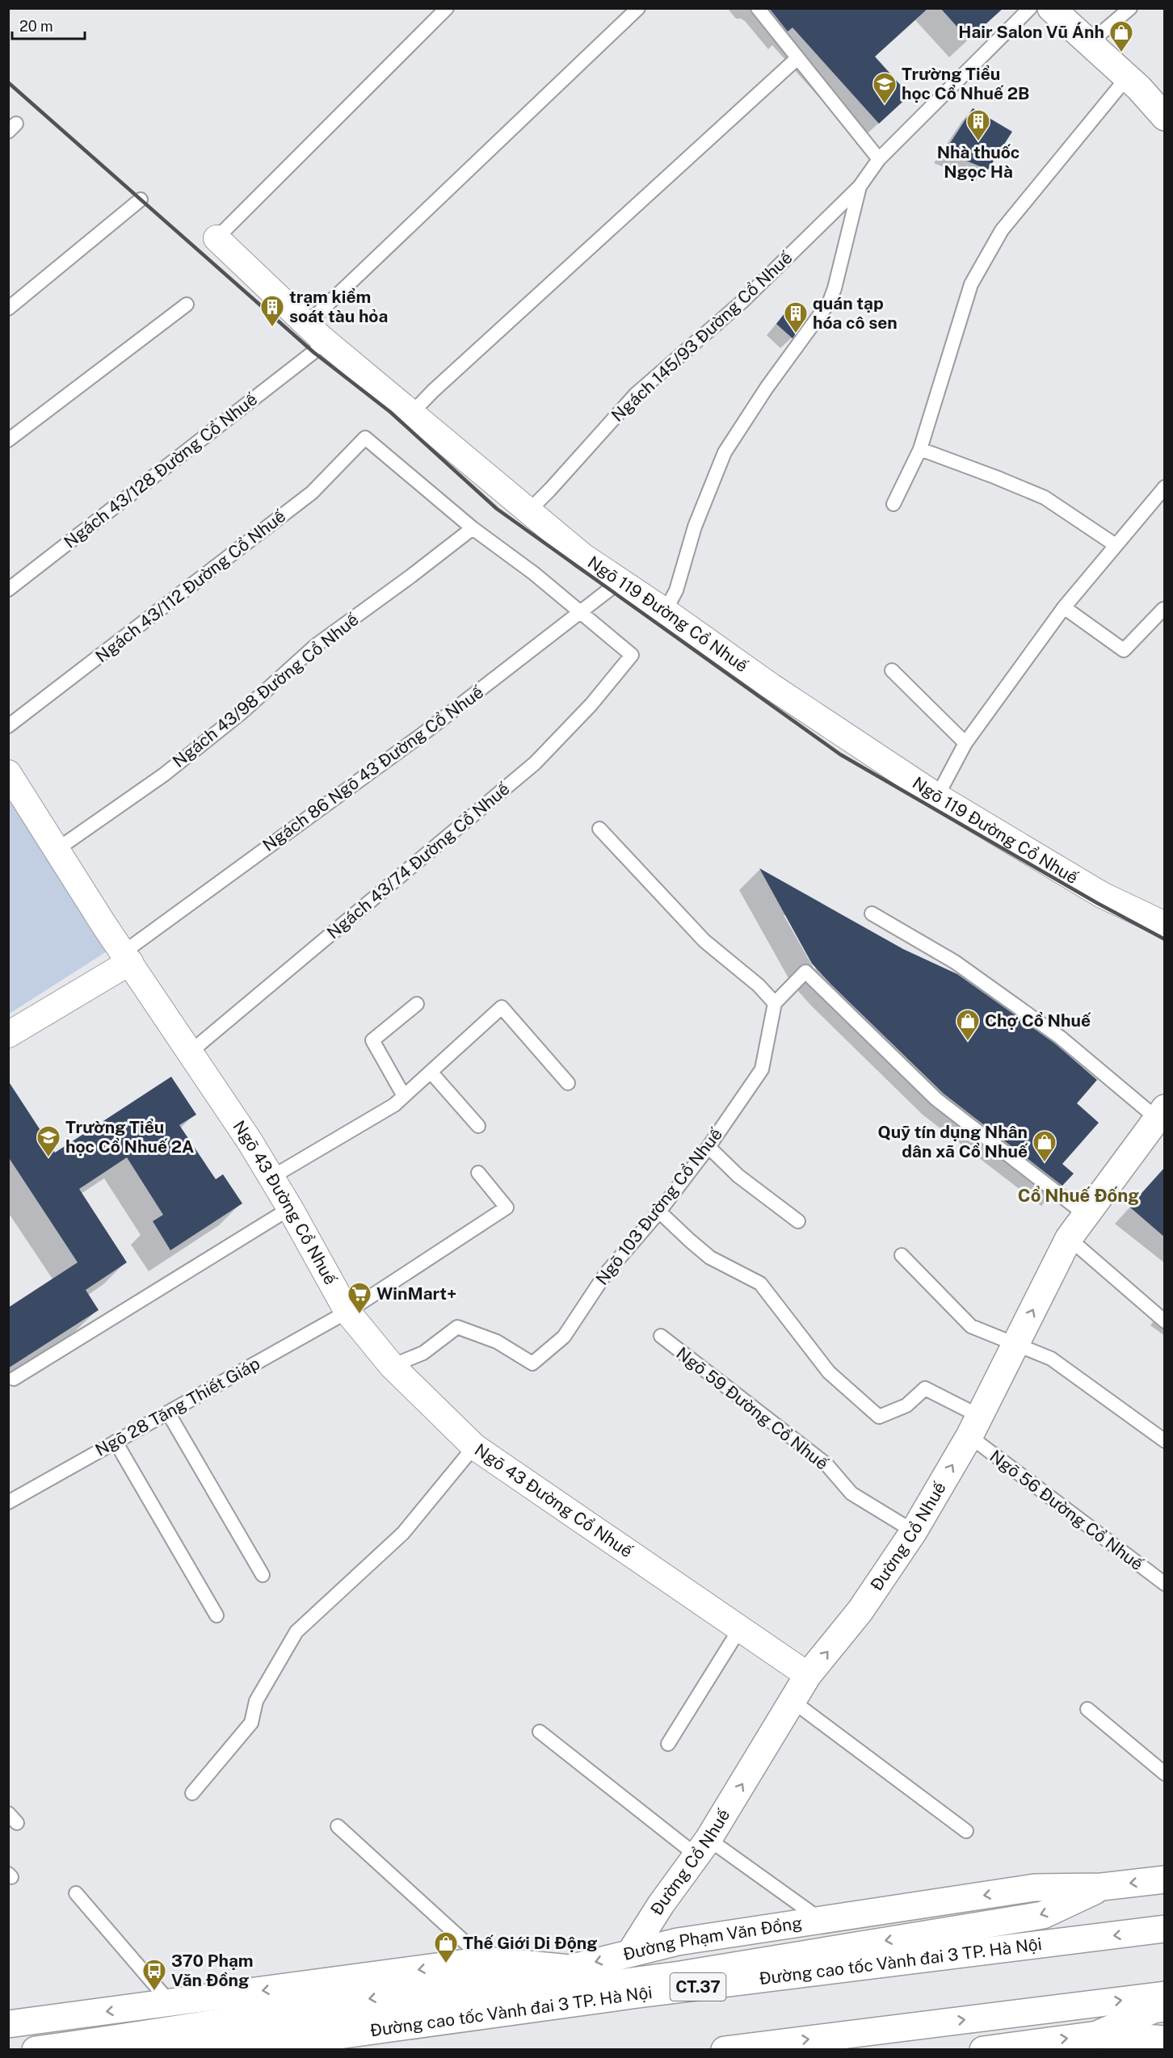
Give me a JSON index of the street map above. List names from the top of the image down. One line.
{"streets":{"main road":["Đường Cổ Nhuế","Đường Phạm Văn Đồng","Đường cao tốc Vành đai 3 TP. Hà Nội","CT.37"],"street":["Ngõ 119 Đường Cổ Nhuế","Ngõ 43 Đường Cổ Nhuế"],"lane":["Ngách 145/93 Đường Cổ Nhuế","Ngách 43/128 Đường Cổ Nhuế","Ngách 43/112 Đường Cổ Nhuế","Ngách 43/98 Đường Cổ Nhuế","Ngách 86 Ngõ 43 Đường Cổ Nhuế","Ngách 43/74 Đường Cổ Nhuế","Ngõ 103 Đường Cổ Nhuế","Ngõ 28 Tăng Thiết Giáp","Ngõ 59 Đường Cổ Nhuế","Ngõ 56 Đường Cổ Nhuế"]},"crossings":[["Ngách 145/93 Đường Cổ Nhuế","Ngõ 119 Đường Cổ Nhuế"],["Ngách 43/112 Đường Cổ Nhuế","Ngách 43/98 Đường Cổ Nhuế"],["Ngõ 119 Đường Cổ Nhuế","Ngách 86 Ngõ 43 Đường Cổ Nhuế"],["Ngách 43/98 Đường Cổ Nhuế","Ngõ 43 Đường Cổ Nhuế"],["Ngách 86 Ngõ 43 Đường Cổ Nhuế","Ngách 43/74 Đường Cổ Nhuế"],["Ngách 86 Ngõ 43 Đường Cổ Nhuế","Ngõ 43 Đường Cổ Nhuế"],["Ngách 43/74 Đường Cổ Nhuế","Ngõ 43 Đường Cổ Nhuế"],["Ngõ 43 Đường Cổ Nhuế","Ngõ 103 Đường Cổ Nhuế"],["Ngõ 43 Đường Cổ Nhuế","Ngõ 28 Tăng Thiết Giáp"],["Ngõ 43 Đường Cổ Nhuế","Đường Cổ Nhuế"],["Ngõ 103 Đường Cổ Nhuế","Ngõ 56 Đường Cổ Nhuế"],["Ngõ 59 Đường Cổ Nhuế","Đường Cổ Nhuế"],["Ngõ 56 Đường Cổ Nhuế","Đường Cổ Nhuế"],["Đường Cổ Nhuế","Đường Phạm Văn Đồng"]],"one_way":["Đường Cổ Nhuế"],"districts":["Cổ Nhuế Đống"],"places":{"shop":["Hair Salon Vũ Ánh","Chợ Cổ Nhuế","Quỹ tín dụng Nhân dân xã Cổ Nhuế","Thế Giới Di Động"],"school or university":["Trường Tiểu học Cổ Nhuế 2B","Trường Tiểu học Cổ Nhuế 2A"],"building":["Nhà thuốc Ngọc Hà","trạm kiểm soát tàu hỏa","quán tạp hóa cô sen"],"supermarket":["WinMart+"],"bus stop":["370 Phạm Văn Đồng"]},"scale_bar":"20 m"}
